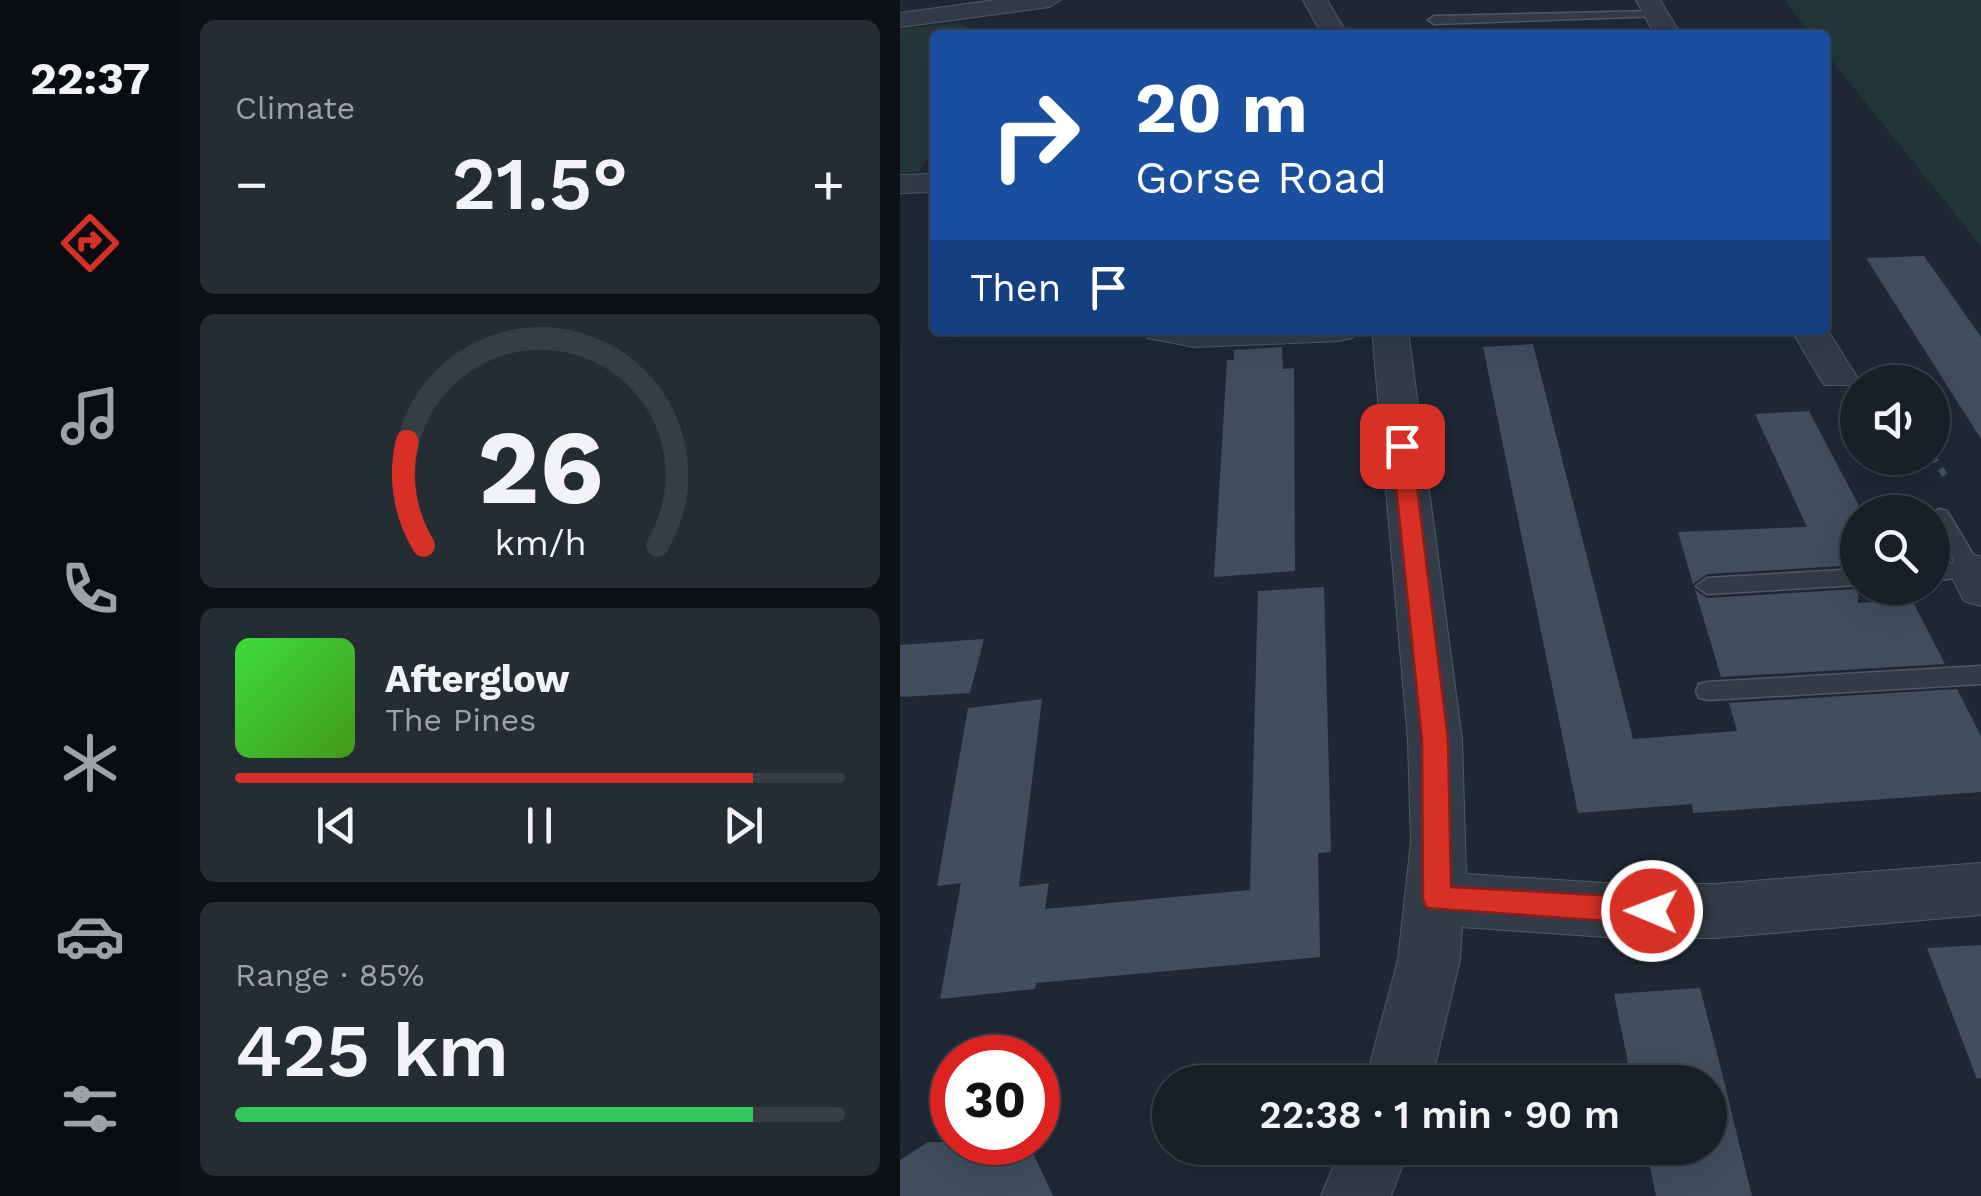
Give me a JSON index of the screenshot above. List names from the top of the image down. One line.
{"page":{"tabs":"22:37","tile":["Climate",["Range · 85%","425 km"]],"turn":["20 m","Gorse Road"],"heat":["−","21.5°","+"],"then":"Then","song":["Afterglow","The Pines"],"limit":"30","trip":"22:38 · 1 min · 90 m","gauge":["26","km/h"]}}
